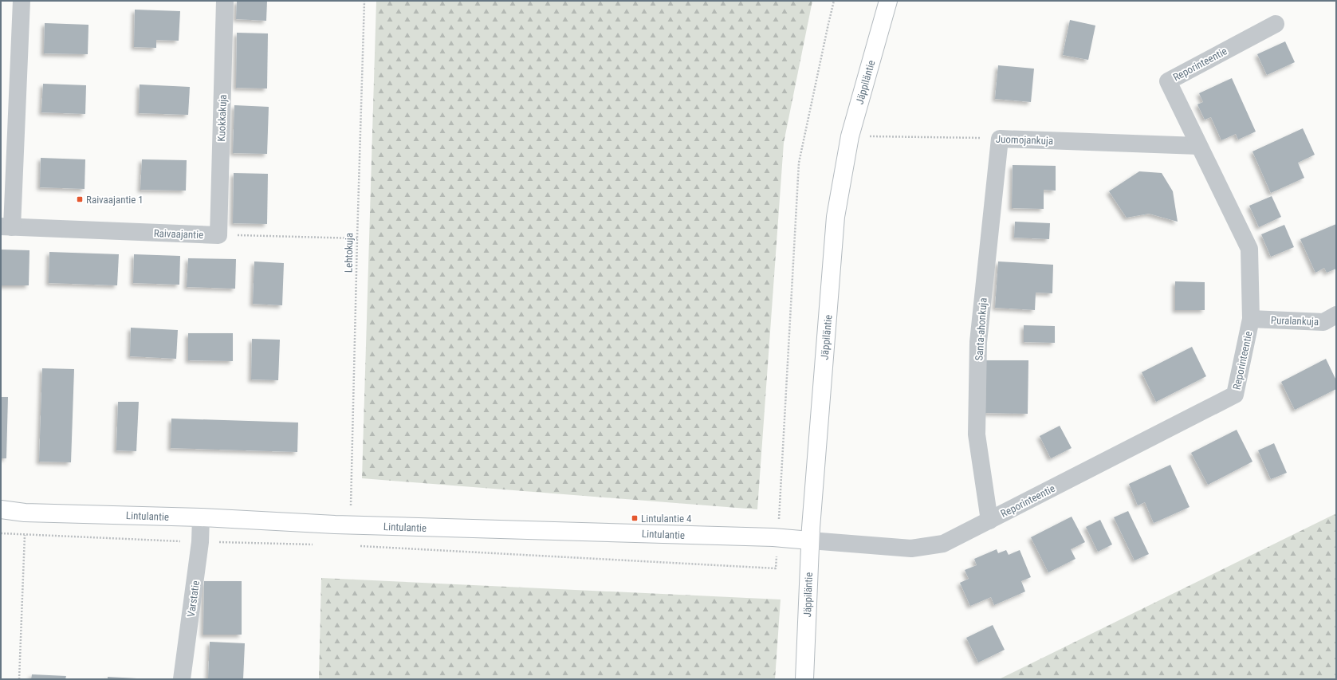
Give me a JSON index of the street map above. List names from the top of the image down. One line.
{"streets":{"street":["Reporinteentie","Jäppiläntie","Kuokkakuja","Juomojankuja","Raivaajantie","Puralankuja","Santa-ahonkuja","Lintulantie","Varstatie"],"path":["Lehtokuja"]},"crossings":[["Reporinteentie","Jäppiläntie"],["Reporinteentie","Juomojankuja"],["Reporinteentie","Puralankuja"],["Reporinteentie","Santa-ahonkuja"],["Reporinteentie","Lintulantie"],["Jäppiläntie","Juomojankuja"],["Jäppiläntie","Lintulantie"],["Kuokkakuja","Raivaajantie"],["Juomojankuja","Santa-ahonkuja"],["Raivaajantie","Lehtokuja"],["Lintulantie","Varstatie"]],"places":{"transit":["Raivaajantie 1","Lintulantie 4"]}}
